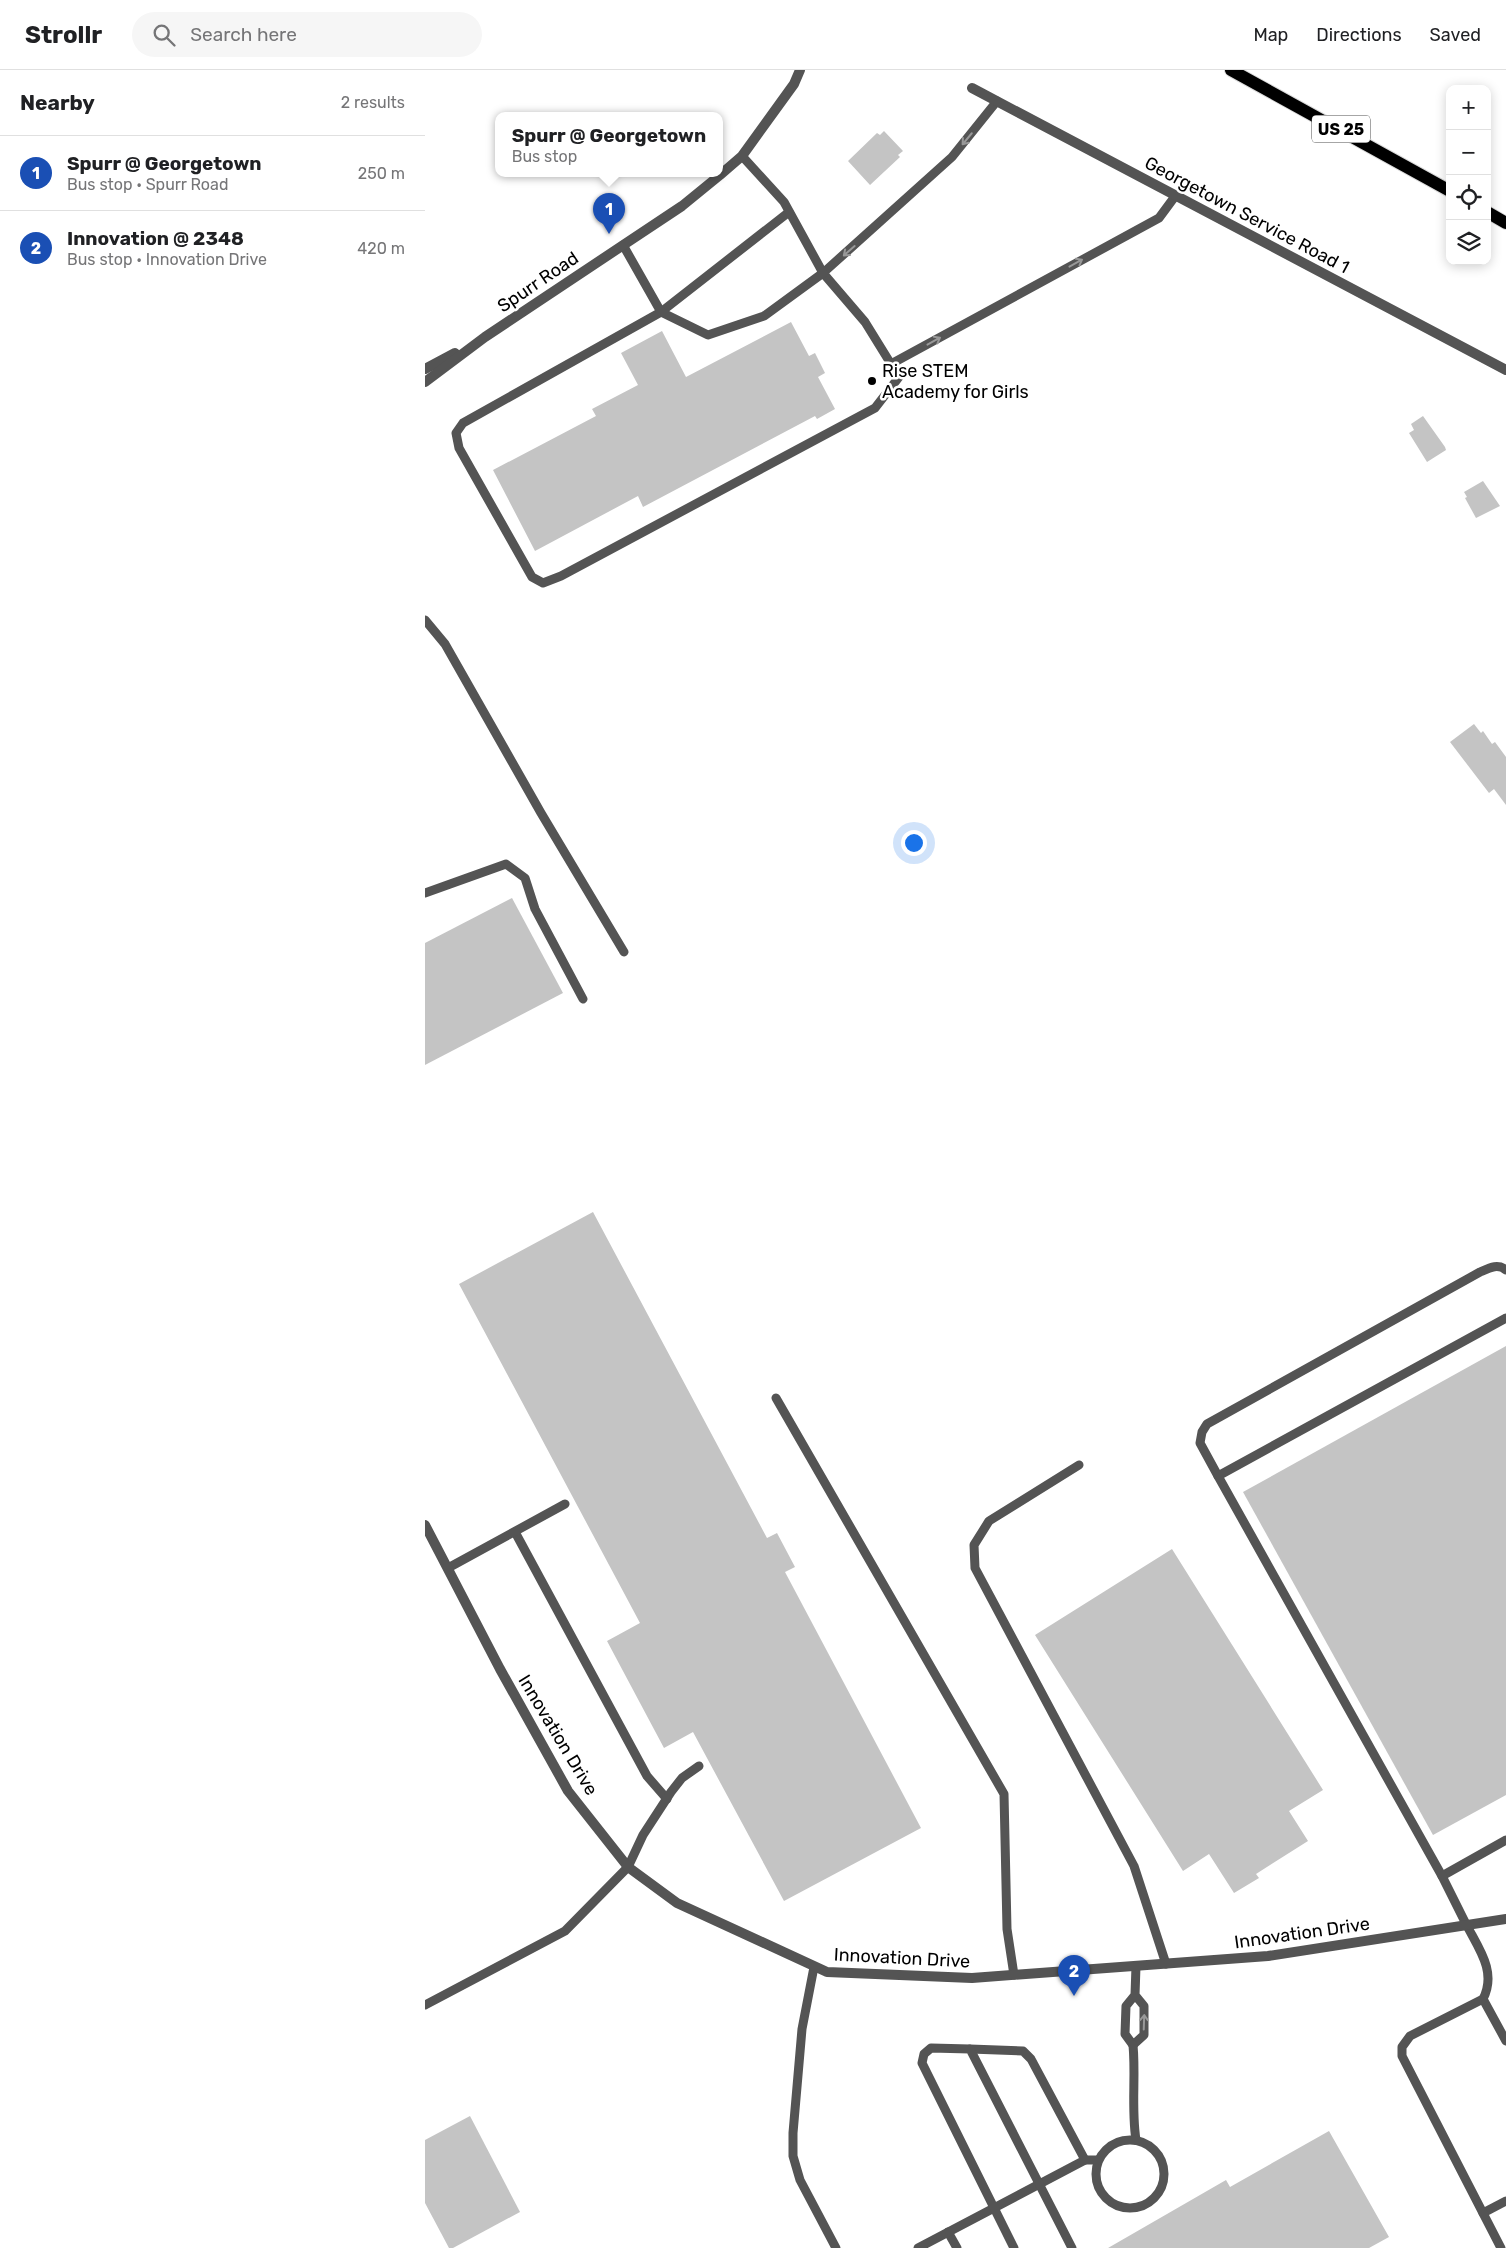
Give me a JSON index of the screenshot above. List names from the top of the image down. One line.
{"streets":{"main road":["US 25"],"street":["Georgetown Service Road 1","Spurr Road","Innovation Drive"]},"places":["Rise STEM Academy for Girls"],"page":{"header":"Strollr","search":"Search here","nav":["Map","Directions","Saved"],"heading":["Nearby","2 results"],"map_buttons":["+","−"],"popup":["Spurr @ Georgetown","Bus stop"],"list":[{"mark":"1","name":"Spurr @ Georgetown","note":"Bus stop · Spurr Road","value":"250 m"},{"mark":"2","name":"Innovation @ 2348","note":"Bus stop · Innovation Drive","value":"420 m"}],"pins":["1","2"]}}
